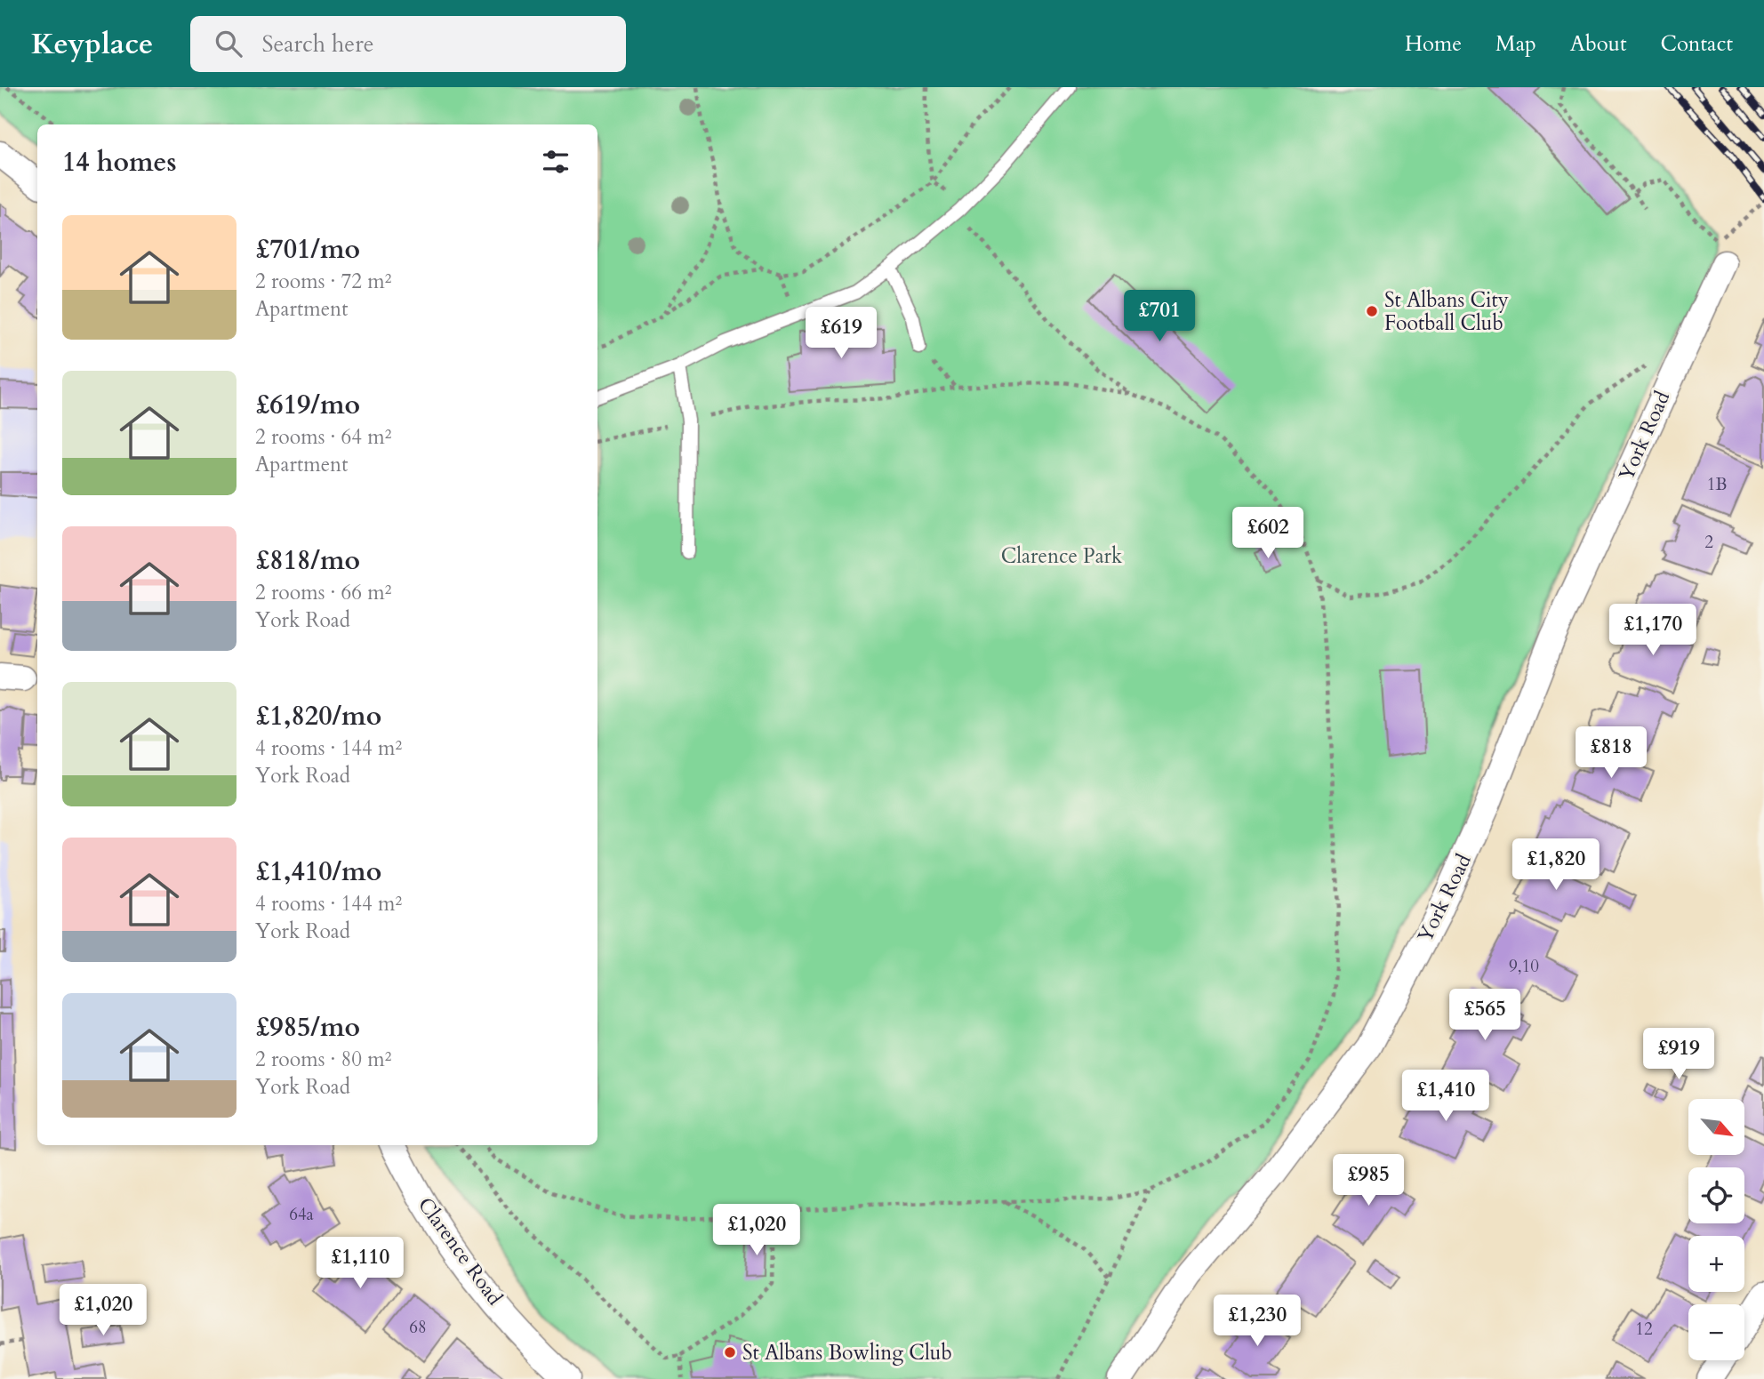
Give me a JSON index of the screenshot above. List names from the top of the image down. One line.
{"streets":{"street":["York Road","Clarence Road"]},"parks":["Clarence Park"],"places":["St Albans City Football Club","St Albans Bowling Club"],"house_numbers":["1B","2","9,10","64a","68","12"],"north":"bottom right","page":{"header":"Keyplace","search":"Search here","nav":["Home","Map","About","Contact"],"heading":"14 homes","list":[{"name":"£701/mo","note":"2 rooms · 72 m² · Apartment"},{"name":"£619/mo","note":"2 rooms · 64 m² · Apartment"},{"name":"£818/mo","note":"2 rooms · 66 m² · York Road"},{"name":"£1,820/mo","note":"4 rooms · 144 m² · York Road"},{"name":"£1,410/mo","note":"4 rooms · 144 m² · York Road"},{"name":"£985/mo","note":"2 rooms · 80 m² · York Road"}],"price":["£701","£619","£602","£1,170","£818","£1,820","£565","£919","£1,410","£985","£1,020","£1,110","£1,020","£1,230"],"map_buttons":["+","−"]}}
